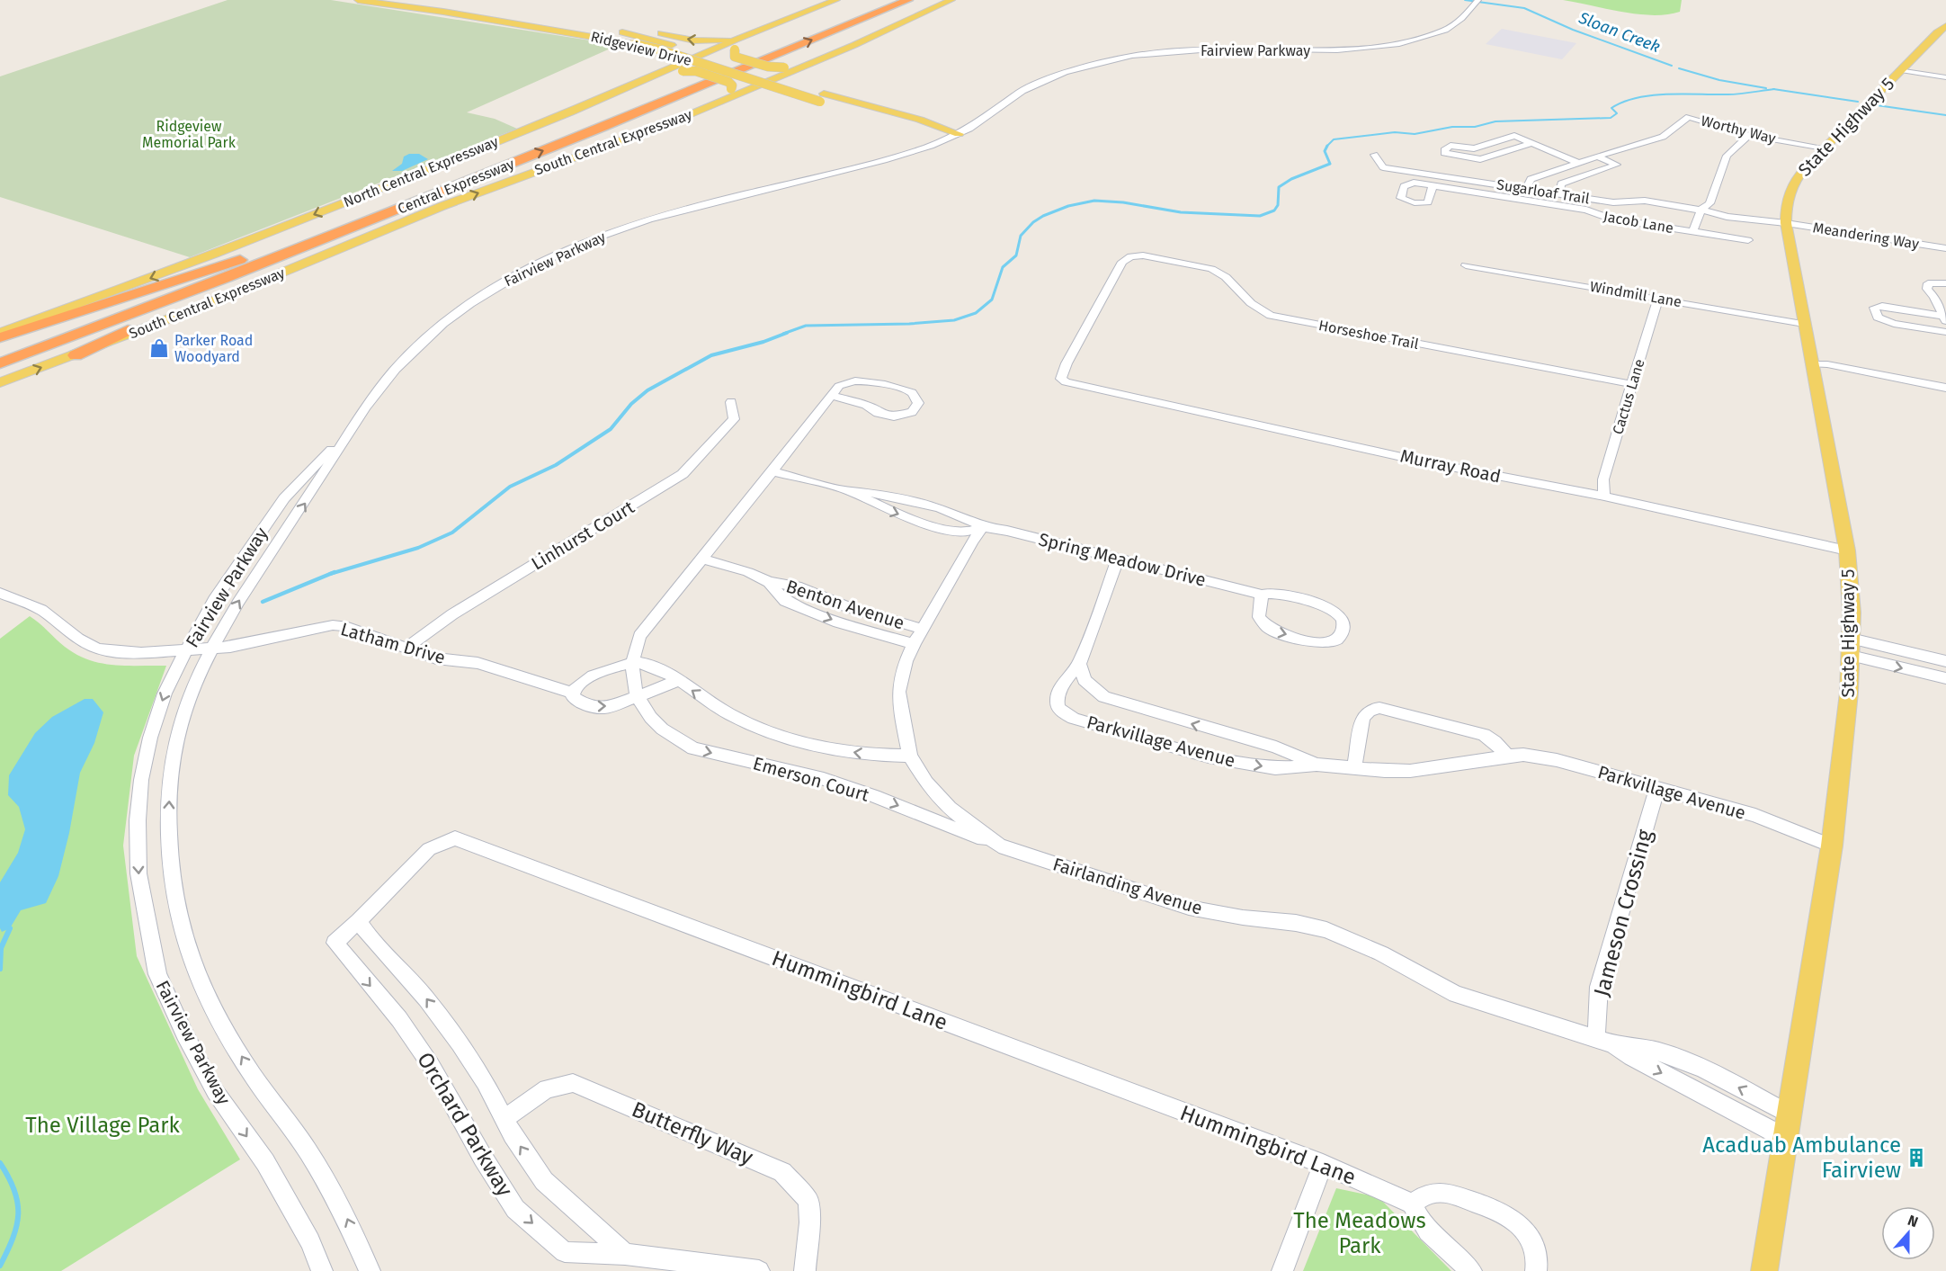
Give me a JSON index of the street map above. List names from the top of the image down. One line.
{"streets":{"highway":["Central Expressway"],"main road":["Ridgeview Drive","State Highway 5","South Central Expressway","North Central Expressway"],"street":["Fairview Parkway","Worthy Way","Sugarloaf Trail","Jacob Lane","Meandering Way","Windmill Lane","Horseshoe Trail","Cactus Lane","Murray Road","Linhurst Court","Spring Meadow Drive","Benton Avenue","Latham Drive","Parkvillage Avenue","Emerson Court","Fairlanding Avenue","Jameson Crossing","Hummingbird Lane","Orchard Parkway","Butterfly Way"]},"crossings":[["Ridgeview Drive","Fairview Parkway"],["Fairview Parkway","Latham Drive"],["State Highway 5","Worthy Way"],["State Highway 5","Sugarloaf Trail"],["State Highway 5","Meandering Way"],["State Highway 5","Windmill Lane"],["State Highway 5","Murray Road"],["State Highway 5","Parkvillage Avenue"],["State Highway 5","Fairlanding Avenue"],["Worthy Way","Sugarloaf Trail"],["Sugarloaf Trail","Meandering Way"],["Windmill Lane","Cactus Lane"],["Horseshoe Trail","Cactus Lane"],["Horseshoe Trail","Murray Road"],["Cactus Lane","Murray Road"],["Linhurst Court","Latham Drive"],["Spring Meadow Drive","Parkvillage Avenue"],["Spring Meadow Drive","Emerson Court"],["Spring Meadow Drive","Fairlanding Avenue"],["Benton Avenue","Emerson Court"],["Benton Avenue","Fairlanding Avenue"],["Parkvillage Avenue","Jameson Crossing"],["Emerson Court","Fairlanding Avenue"],["Fairlanding Avenue","Jameson Crossing"],["Hummingbird Lane","Orchard Parkway"],["Orchard Parkway","Butterfly Way"]],"one_way":["South Central Expressway","North Central Expressway"],"water":["Sloan Creek"],"parks":["Ridgeview Memorial Park","The Village Park","The Meadows Park"],"places":{"shop":["Parker Road Woodyard"],"building":["Acaduab Ambulance Fairview"]},"north":"top"}
